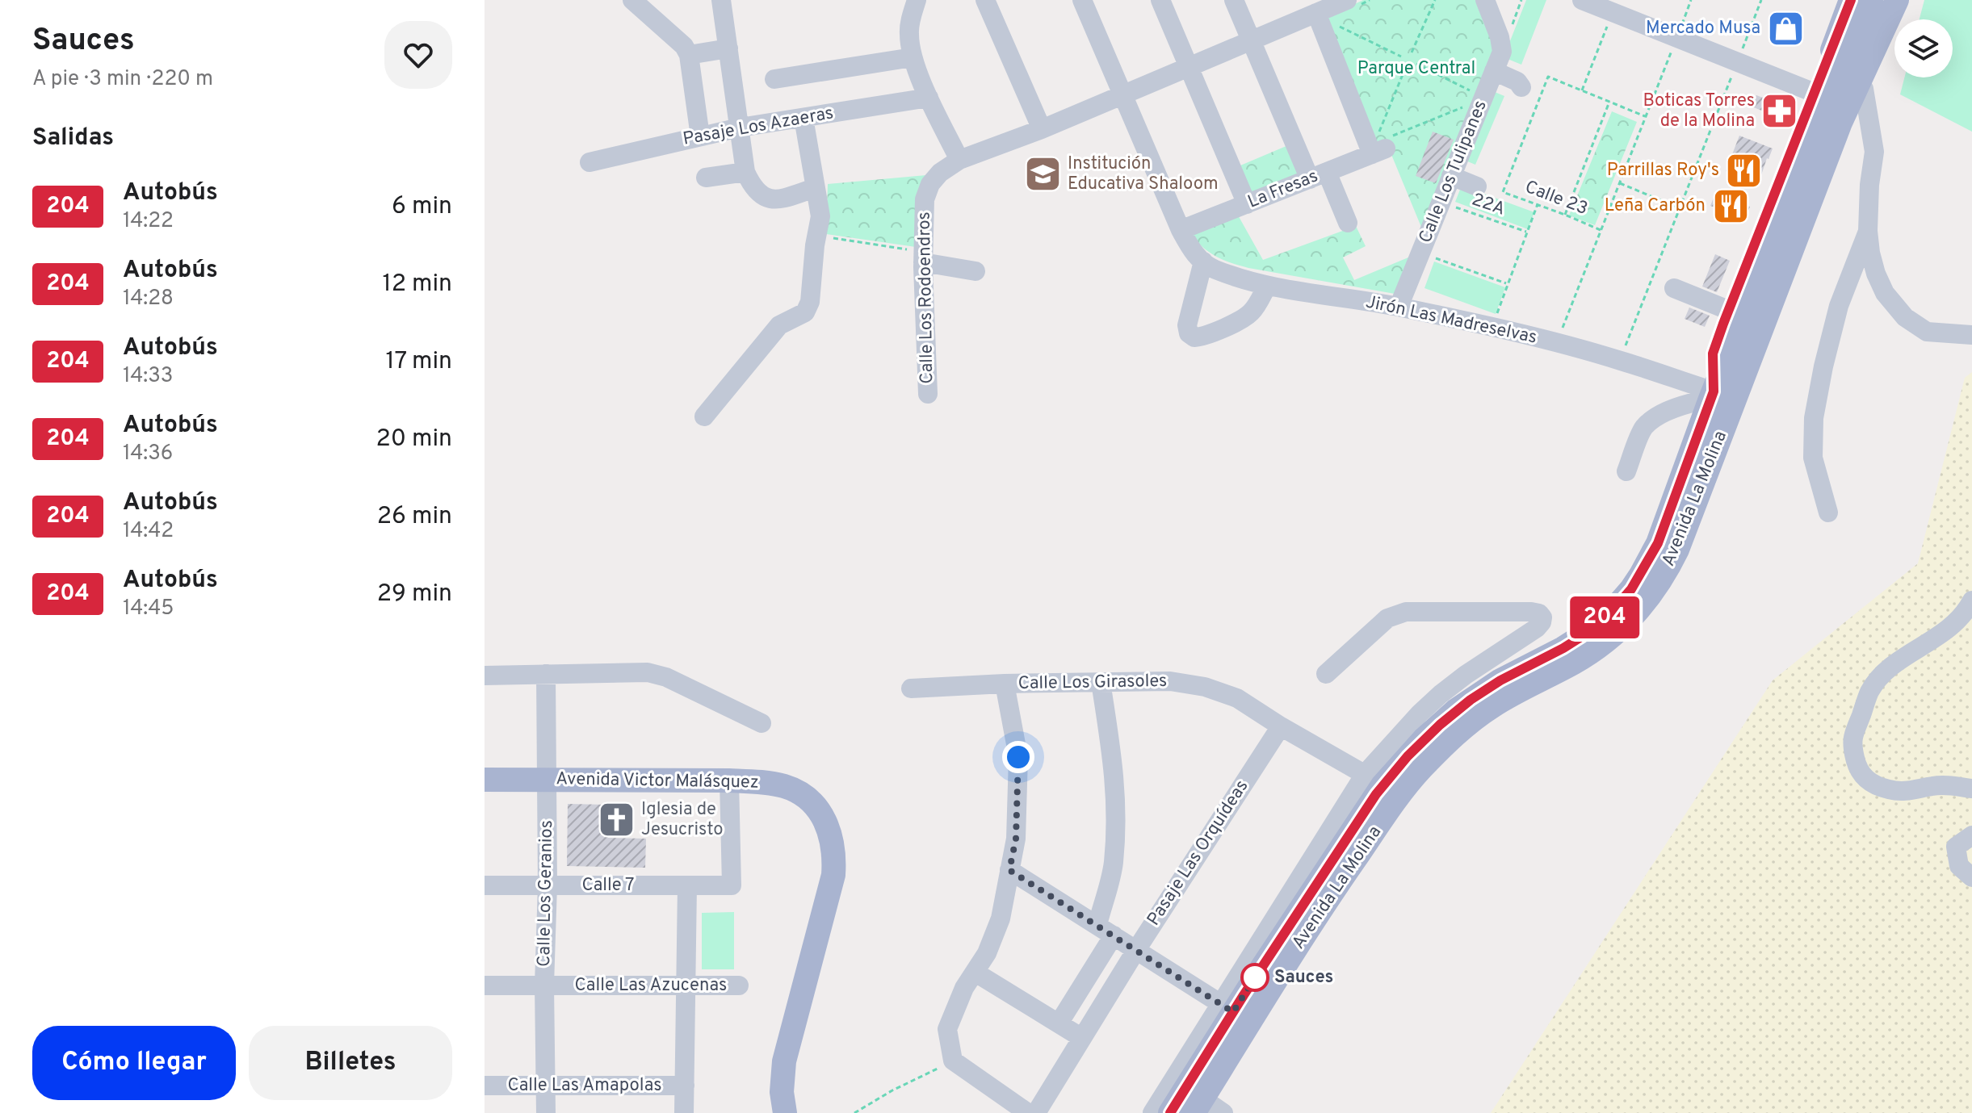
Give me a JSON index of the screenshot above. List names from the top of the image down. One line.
{"streets":{"main road":["Avenida La Molina","Avenida Victor Malásquez"],"street":["Pasaje Los Azaeras","Calle Los Tulipanes","La Fresas","Calle Los Rodoendros","Jirón Las Madreselvas","Calle Los Girasoles","Pasaje Las Orquídeas","Calle 7","Calle Los Geranios","Calle Las Azucenas","Calle Las Amapolas"],"path":["Calle 23","22A"]},"crossings":[["Calle Los Tulipanes","22A"],["Calle Los Tulipanes","Jirón Las Madreselvas"],["La Fresas","Jirón Las Madreselvas"],["Calle Los Rodoendros","Jirón Las Madreselvas"],["Jirón Las Madreselvas","Avenida La Molina"],["Avenida La Molina","Calle Los Girasoles"],["Calle Los Girasoles","Pasaje Las Orquídeas"],["Avenida Victor Malásquez","Calle 7"],["Avenida Victor Malásquez","Calle Los Geranios"],["Calle 7","Calle Los Geranios"],["Calle Los Geranios","Calle Las Azucenas"],["Calle Los Geranios","Calle Las Amapolas"]],"parks":["Parque Central"],"places":{"shop":["Mercado Musa"],"pharmacy":["Boticas Torres de la Molina"],"restaurant":["Parrillas Roy's","Leña Carbón"],"school or university":["Institución Educativa Shaloom"],"church":["Iglesia de Jesucristo"],"other":["Sauces"]},"lines":["bus line 204"],"page":{"heading":[["Sauces","A pie · 3 min · 220 m"],"Salidas"],"on_map":"204","list":[{"mark":"204","name":"Autobús","note":"14:22","value":"6 min"},{"mark":"204","name":"Autobús","note":"14:28","value":"12 min"},{"mark":"204","name":"Autobús","note":"14:33","value":"17 min"},{"mark":"204","name":"Autobús","note":"14:36","value":"20 min"},{"mark":"204","name":"Autobús","note":"14:42","value":"26 min"},{"mark":"204","name":"Autobús","note":"14:45","value":"29 min"}],"buttons":["Cómo llegar","Billetes"]}}
